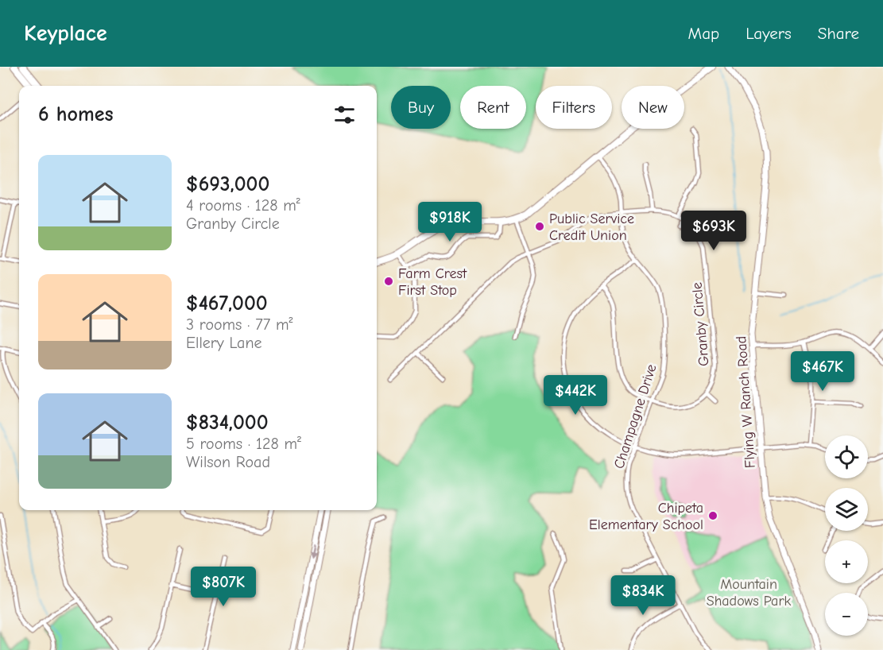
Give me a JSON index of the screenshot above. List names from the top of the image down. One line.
{"streets":{"street":["Granby Circle","Flying W Ranch Road","Champagne Drive"]},"crossings":[["Granby Circle","Champagne Drive"]],"parks":["Mountain Shadows Park"],"places":["Public Service Credit Union","Farm Crest First Stop","Chipeta Elementary School"],"page":{"header":"Keyplace","nav":["Map","Layers","Share"],"chip":["Buy","Rent","Filters","New"],"heading":"6 homes","list":[{"name":"$693,000","note":"4 rooms · 128 m² · Granby Circle"},{"name":"$467,000","note":"3 rooms · 77 m² · Ellery Lane"},{"name":"$834,000","note":"5 rooms · 128 m² · Wilson Road"}],"price":["$918K","$693K","$467K","$442K","$807K","$834K"],"map_buttons":["+","−"]}}
